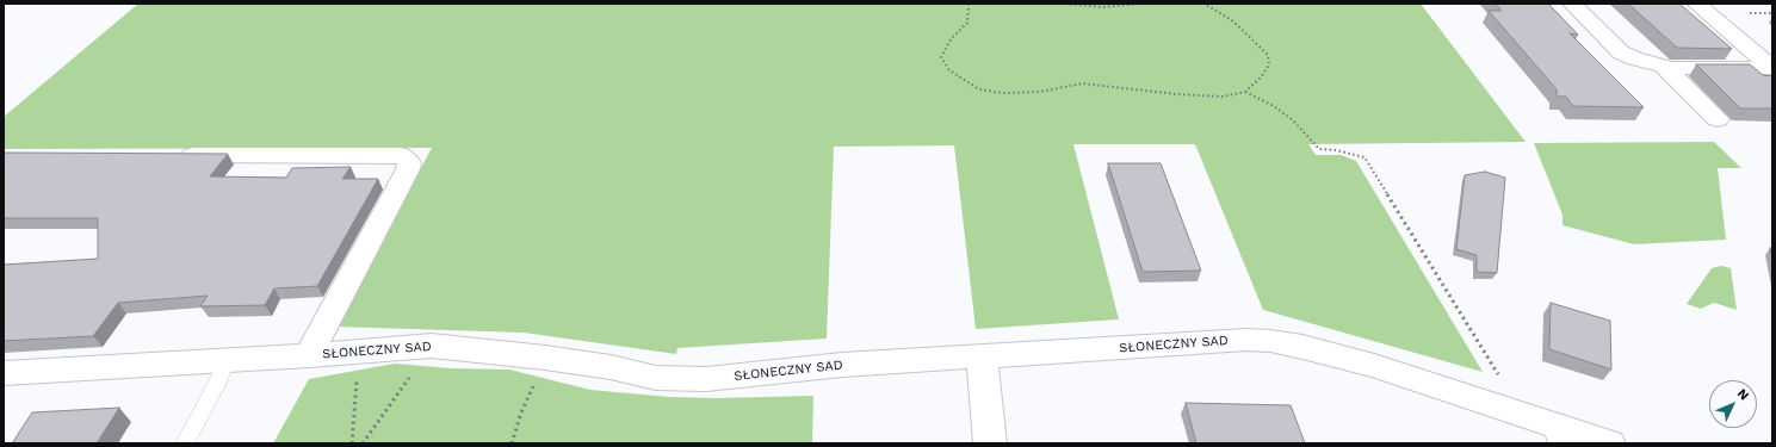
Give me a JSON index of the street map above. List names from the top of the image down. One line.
{"streets":{"street":["SŁONECZNY SAD"]},"north":"top right"}
